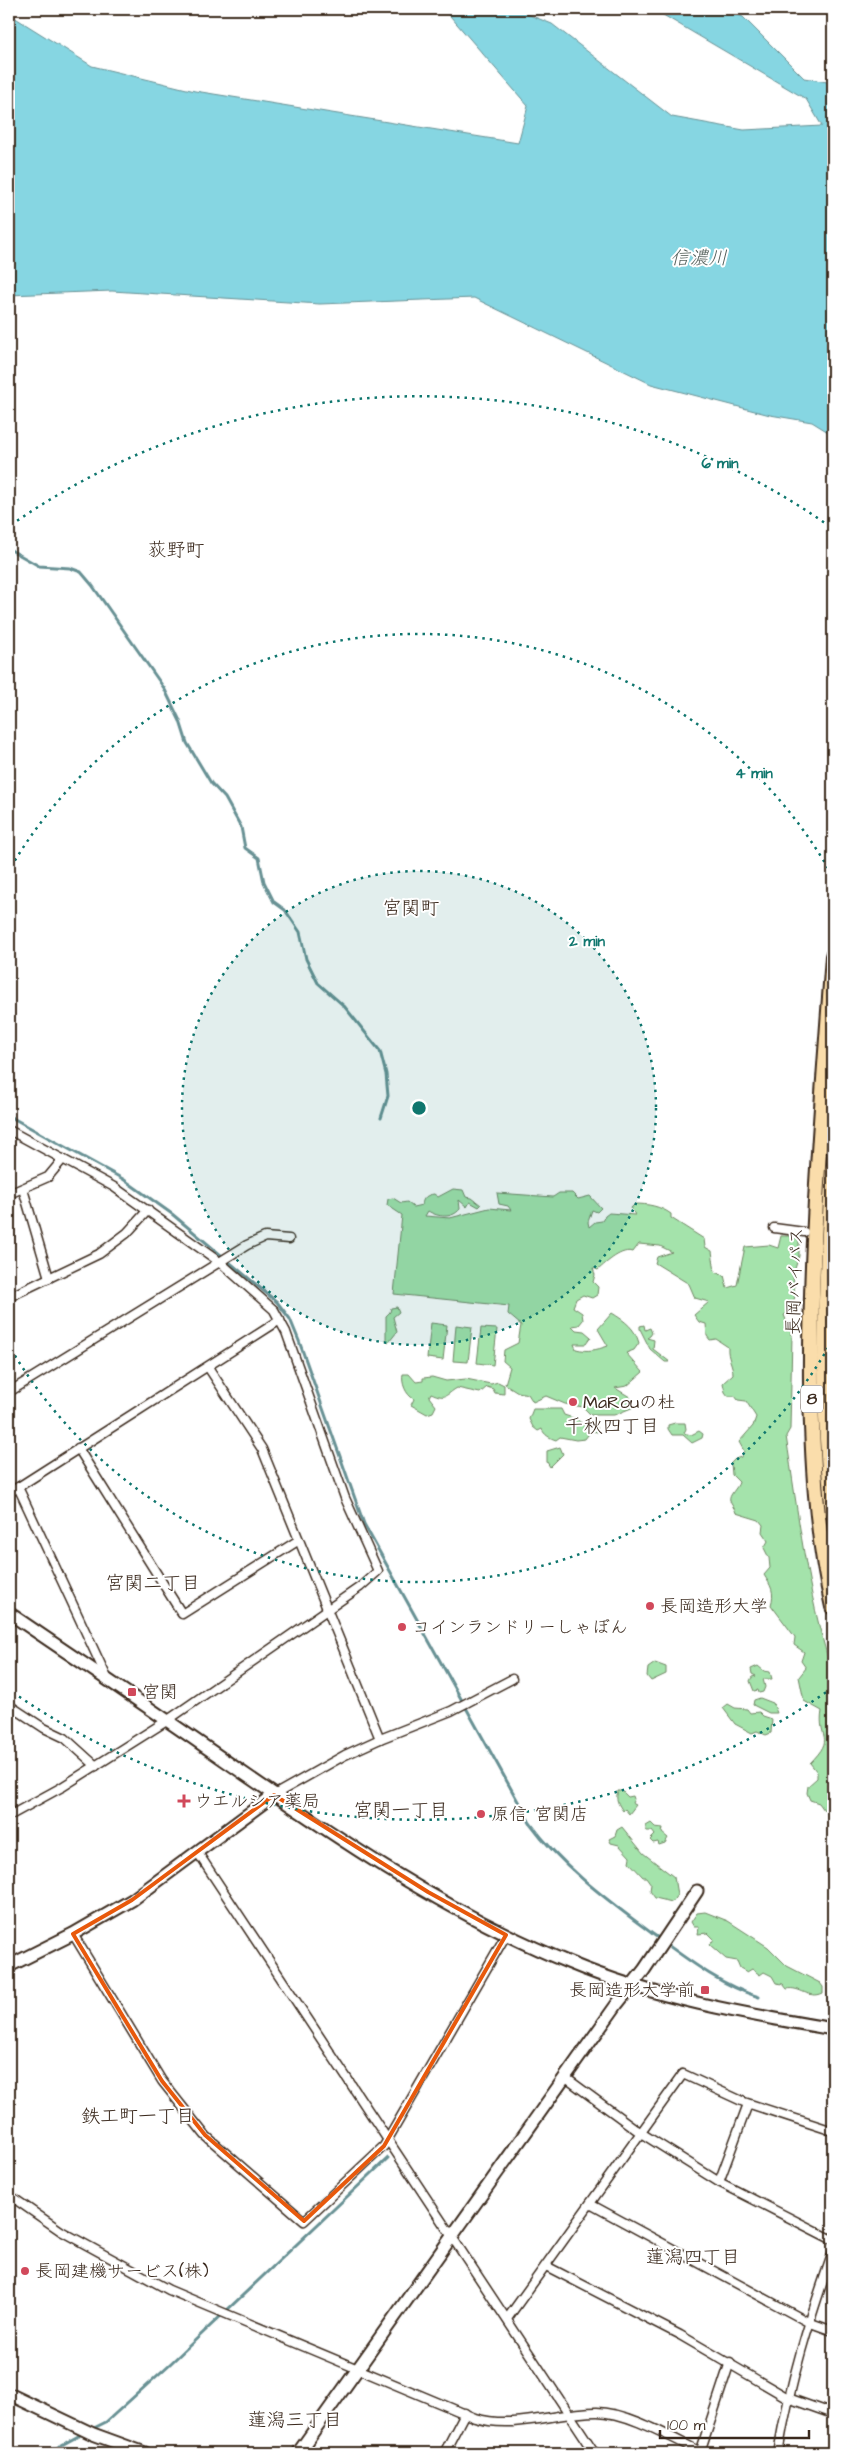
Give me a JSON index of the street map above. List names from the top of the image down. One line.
{"streets":{"highway":["長岡バイパス","8"]},"districts":["荻野町","宮関町","千秋四丁目","宮関二丁目","宮関一丁目","鉄工町一丁目","蓮潟四丁目","蓮潟三丁目"],"water":["信濃川"],"places":{"other":["MaRouの杜","長岡造形大学","コインランドリーしゃぼん","原信 宮関店","長岡建機サービス(株)"],"transit":["宮関","長岡造形大学前"],"health":["ウエルシア薬局"]},"scale_bar":"100 m","rings":["6 min","4 min","2 min"]}
